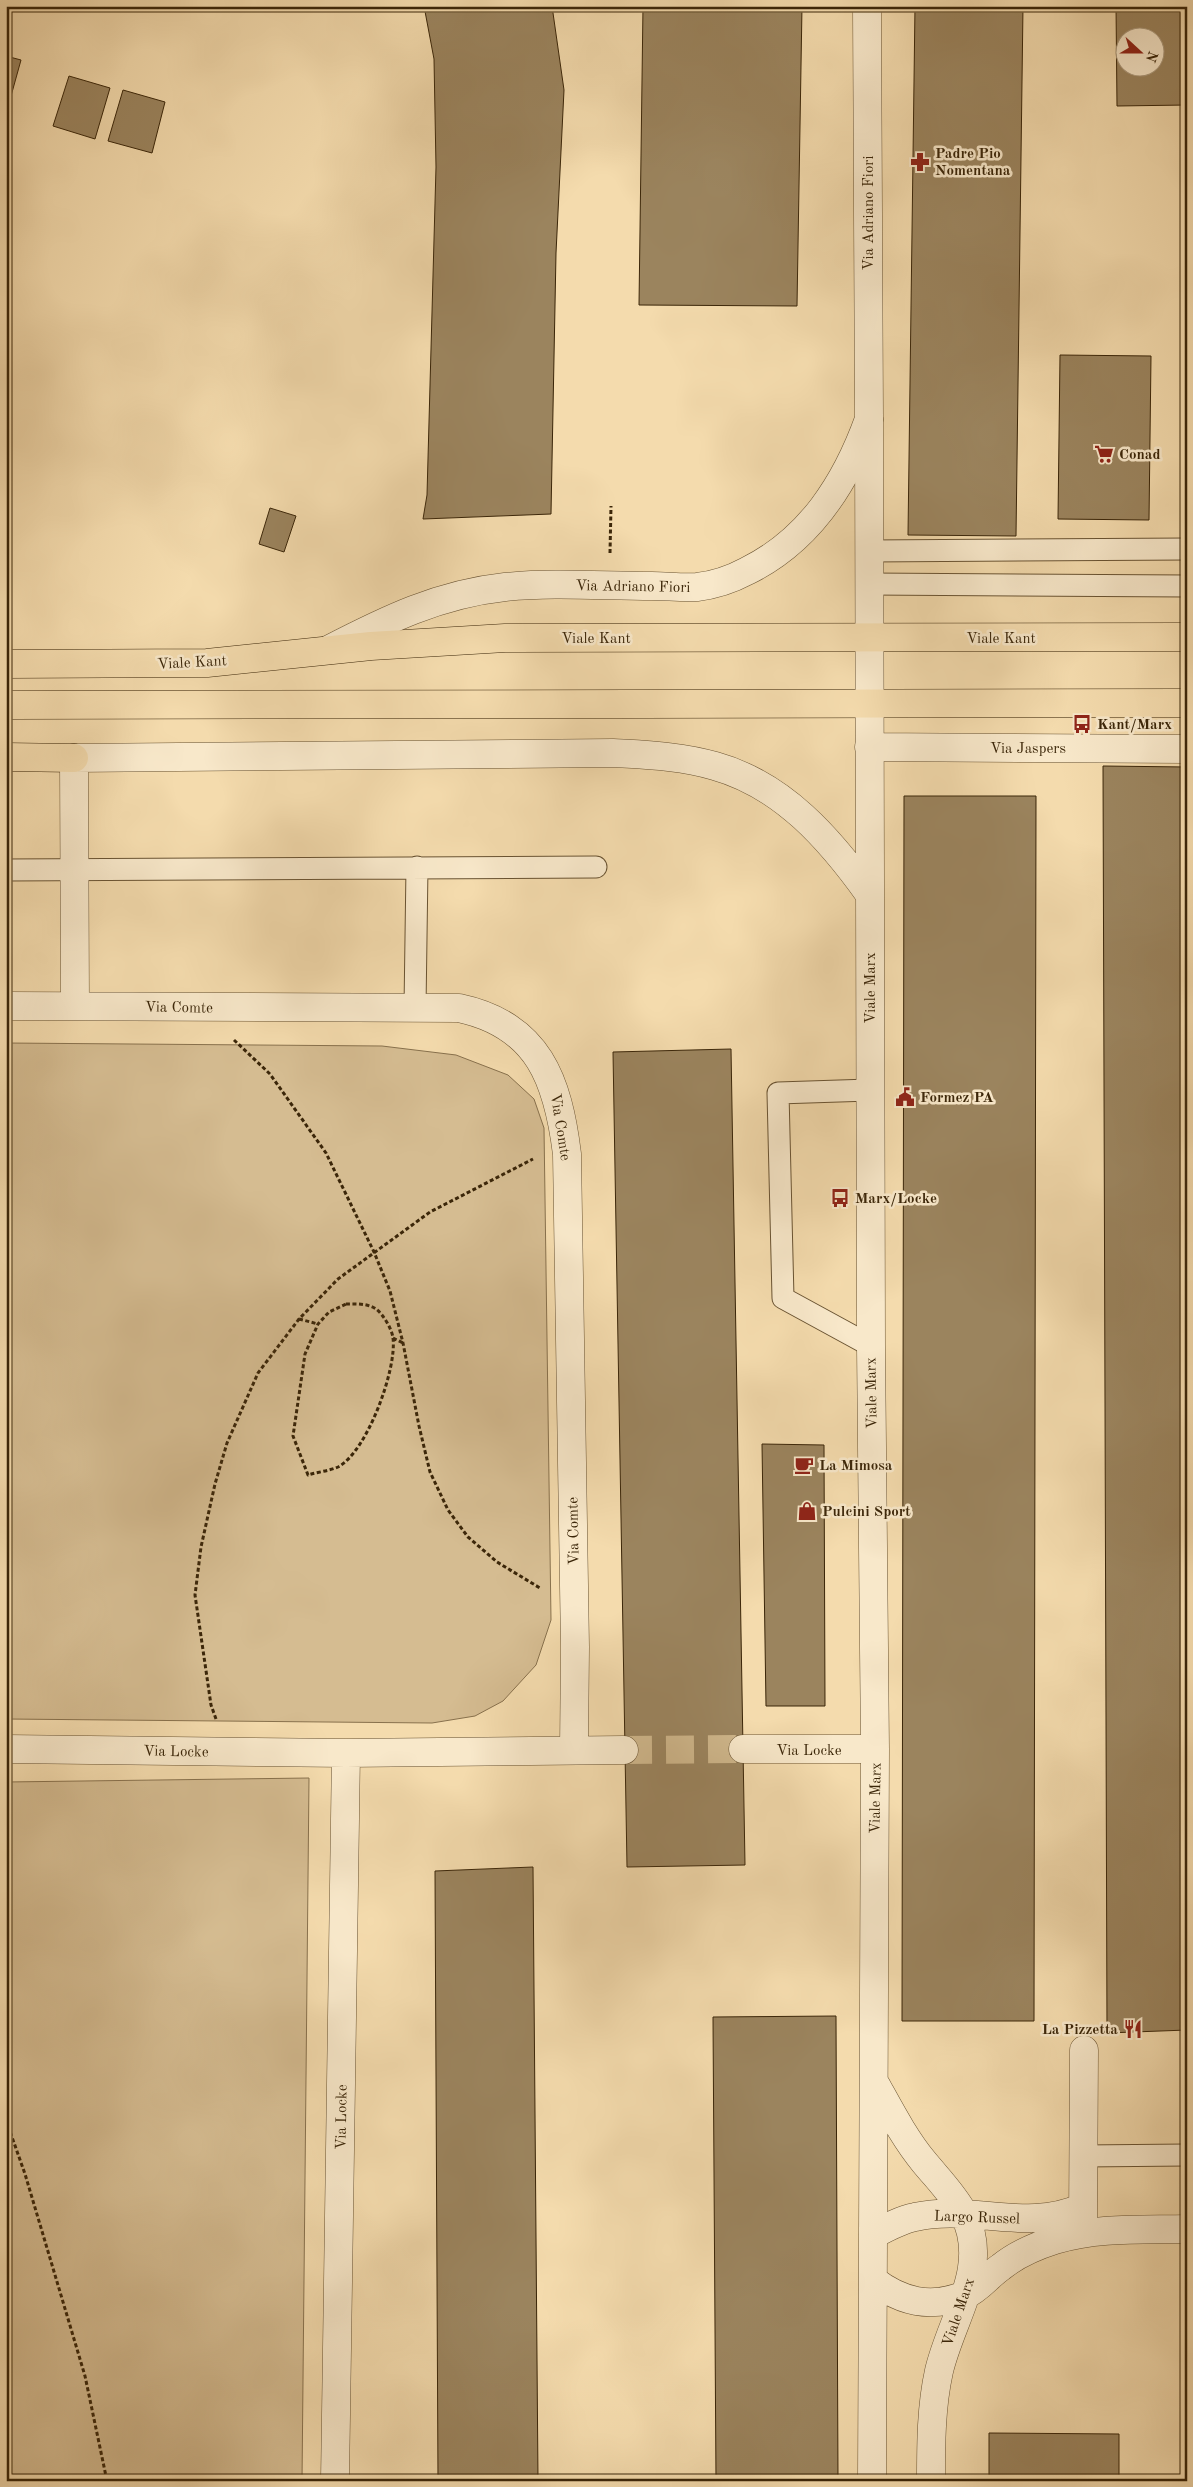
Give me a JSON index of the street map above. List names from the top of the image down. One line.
{"streets":{"main road":["Viale Kant"],"street":["Via Adriano Fiori","Via Jaspers","Viale Marx","Via Comte","Via Locke","Largo Russel"]},"crossings":[["Via Adriano Fiori","Viale Kant"],["Via Adriano Fiori","Viale Marx"],["Via Jaspers","Viale Marx"],["Viale Marx","Via Locke"],["Viale Marx","Largo Russel"],["Via Comte","Via Locke"]],"places":{"pharmacy":["Padre Pio Nomentana"],"supermarket":["Conad"],"bus stop":["Kant/Marx","Marx/Locke"],"public building":["Formez PA"],"cafe":["La Mimosa"],"shop":["Pulcini Sport"],"restaurant":["La Pizzetta"]},"north":"right"}
